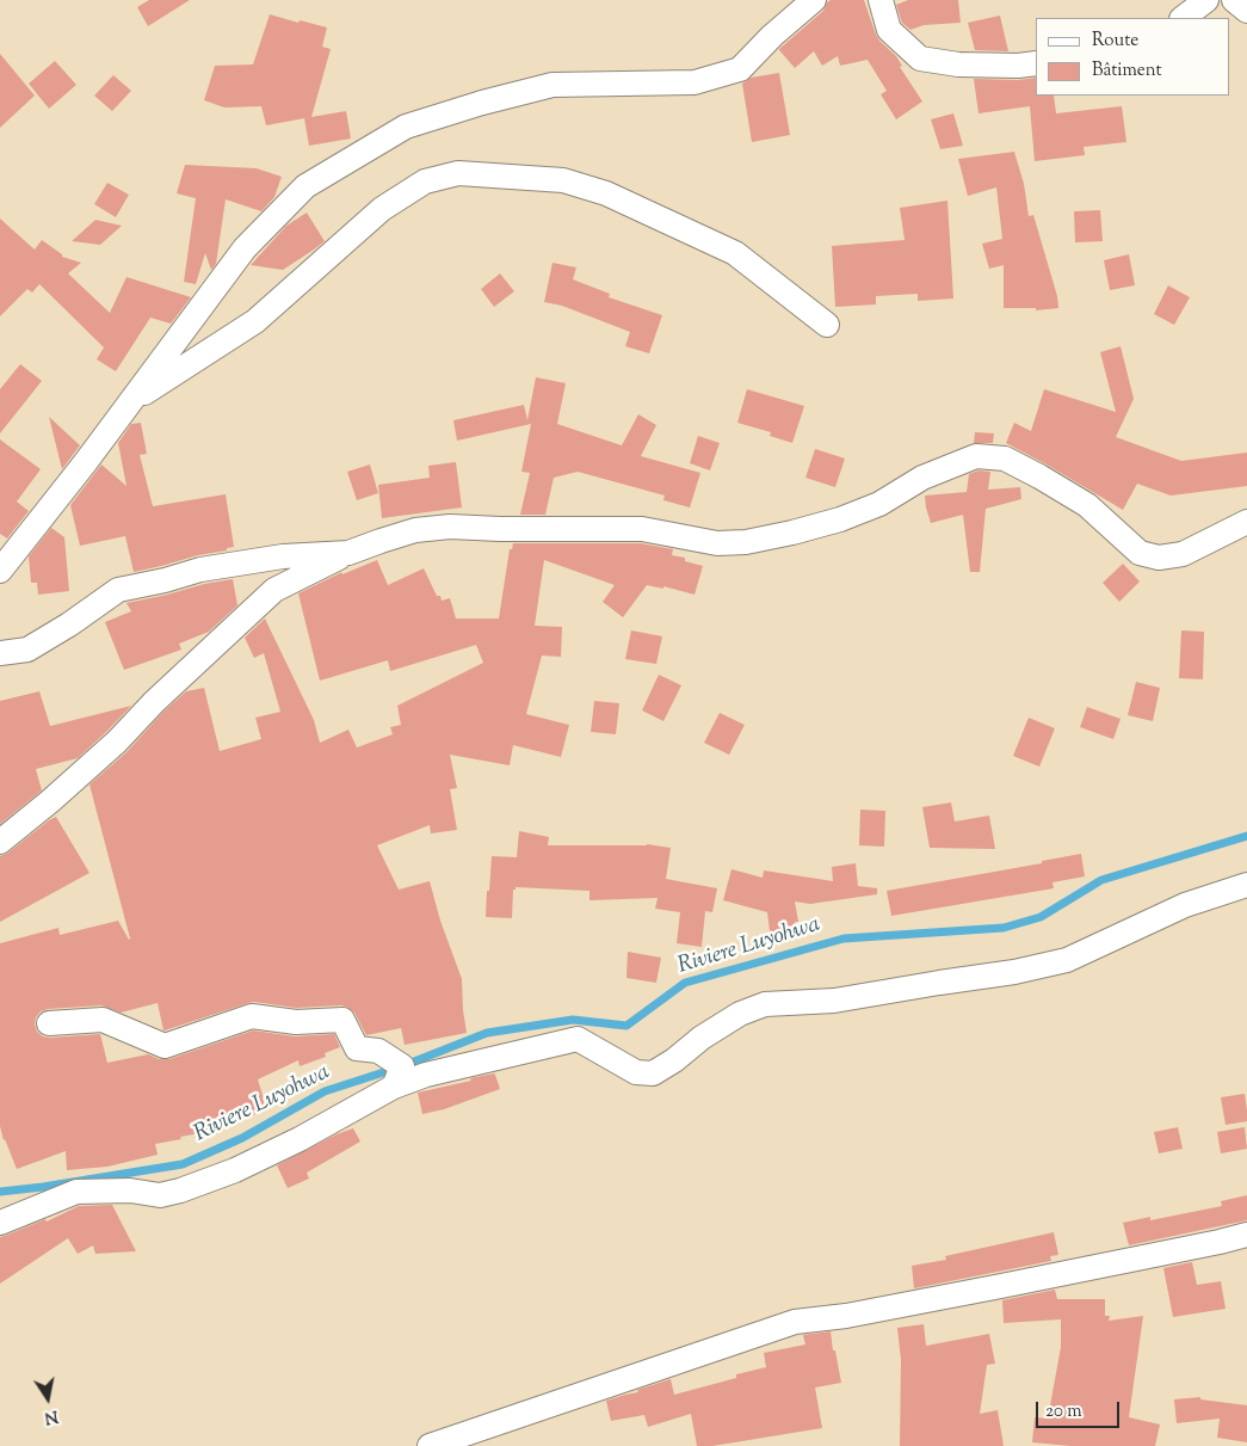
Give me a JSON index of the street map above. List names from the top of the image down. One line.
{"water":["Riviere Luyohwa"],"legend":["Route","Bâtiment"],"scale_bar":"20 m","north":"bottom"}
